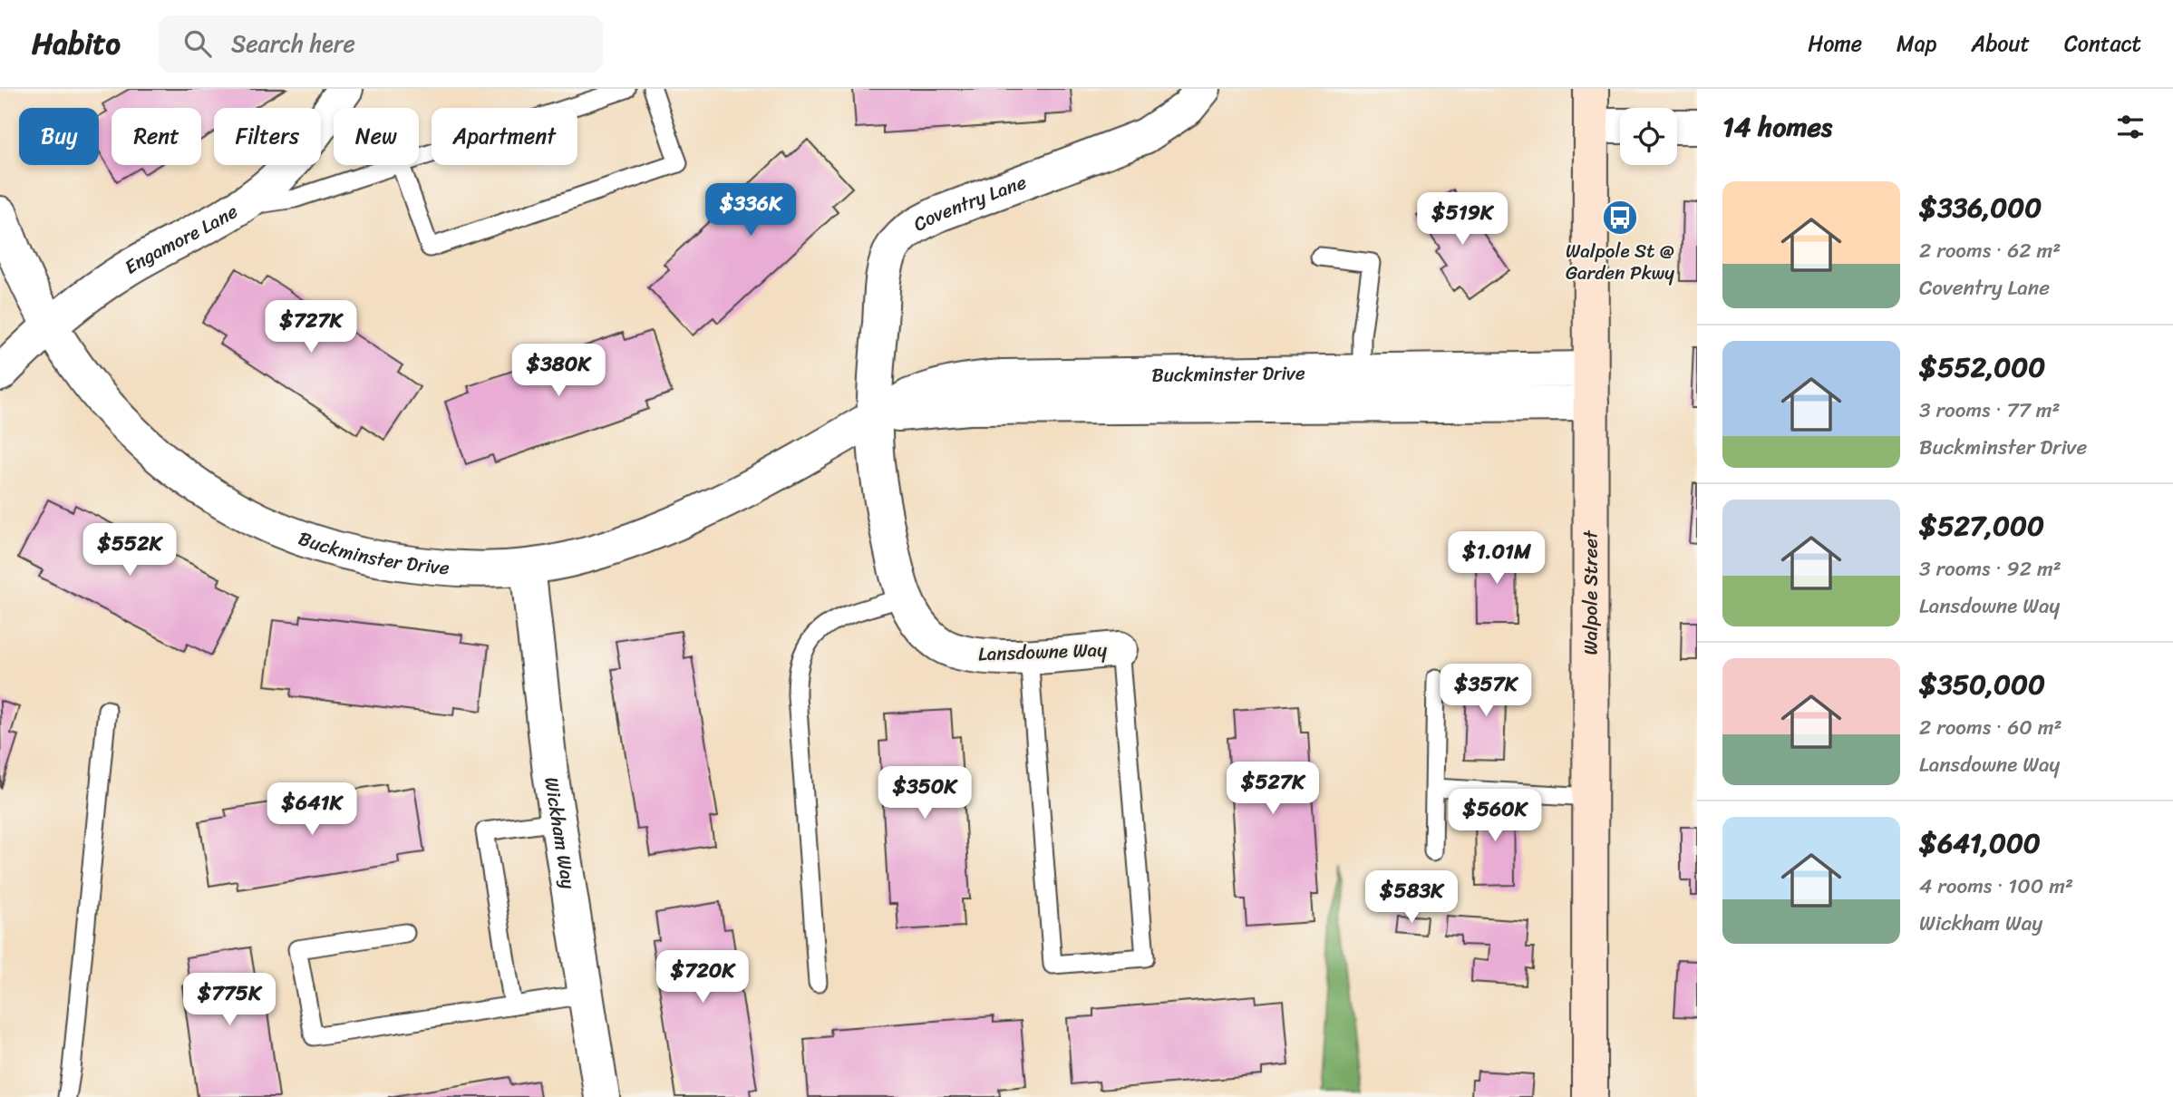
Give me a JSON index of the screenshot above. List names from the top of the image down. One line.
{"streets":{"main road":["Walpole Street"],"street":["Coventry Lane","Engamore Lane","Buckminster Drive","Lansdowne Way","Wickham Way"]},"crossings":[["Coventry Lane","Buckminster Drive"],["Coventry Lane","Lansdowne Way"],["Engamore Lane","Buckminster Drive"],["Buckminster Drive","Walpole Street"],["Buckminster Drive","Lansdowne Way"],["Buckminster Drive","Wickham Way"]],"places":{"bus stop":["Walpole St @ Garden Pkwy"]},"page":{"header":"Habito","search":"Search here","nav":["Home","Map","About","Contact"],"heading":"14 homes","chip":["Buy","Rent","Filters","New","Apartment"],"list":[{"name":"$336,000","note":"2 rooms · 62 m² · Coventry Lane"},{"name":"$552,000","note":"3 rooms · 77 m² · Buckminster Drive"},{"name":"$527,000","note":"3 rooms · 92 m² · Lansdowne Way"},{"name":"$350,000","note":"2 rooms · 60 m² · Lansdowne Way"},{"name":"$641,000","note":"4 rooms · 100 m² · Wickham Way"}],"price":["$336K","$519K","$727K","$380K","$552K","$1.01M","$357K","$527K","$350K","$641K","$560K","$583K","$720K","$775K"]}}
